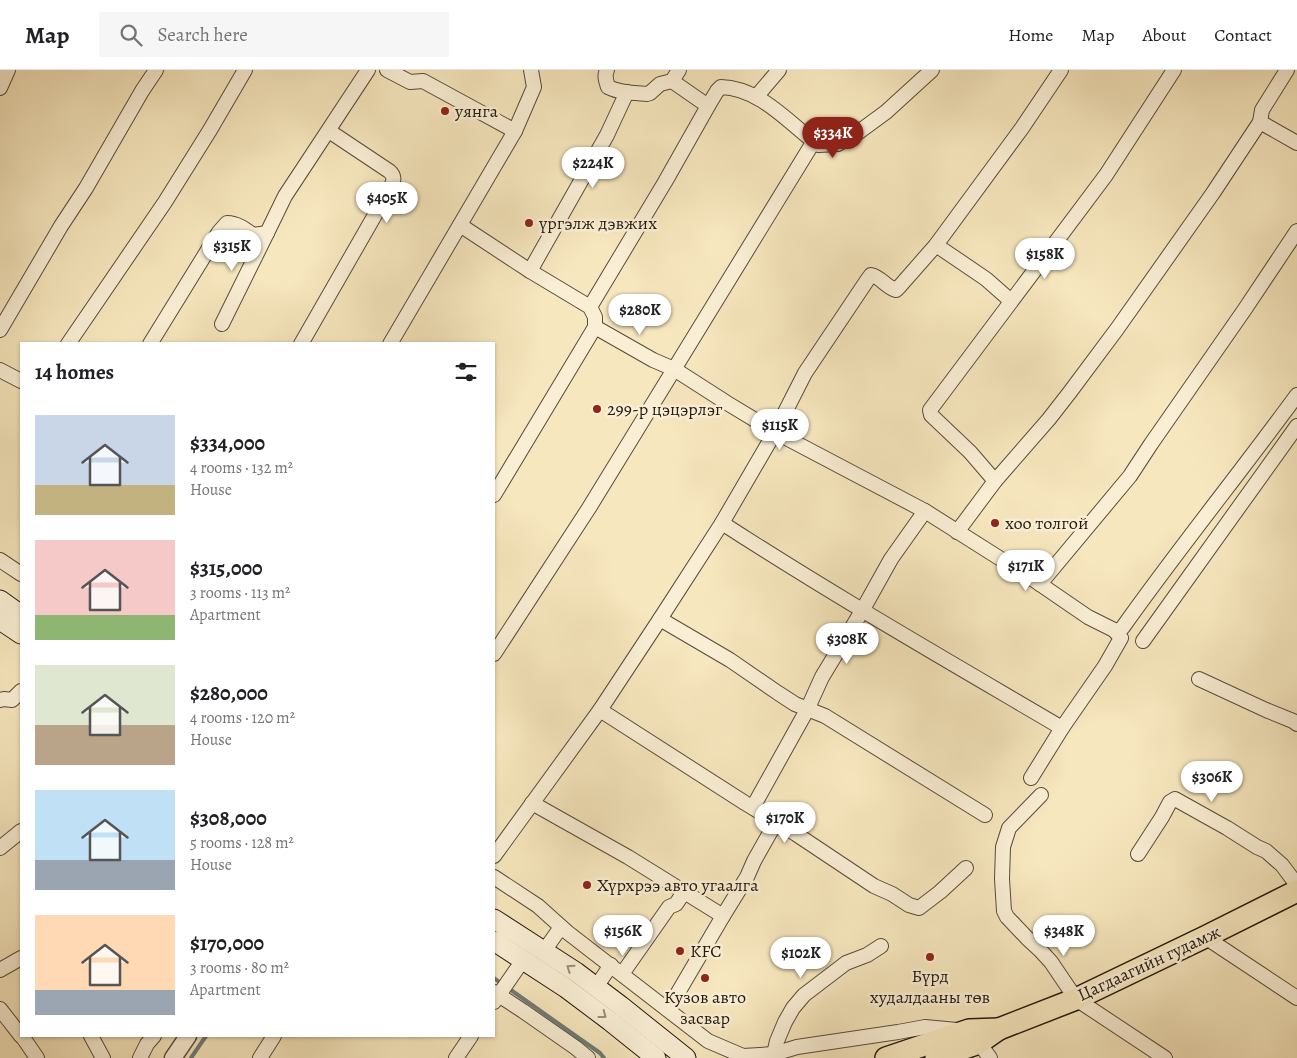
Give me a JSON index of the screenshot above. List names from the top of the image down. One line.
{"streets":{"main road":["Цагдаагийн гудамж"]},"places":["уянга","үргэлж дэвжих","299-р цэцэрлэг","хоо толгой","Хүрхрээ авто угаалга","KFC","Бүрд худалдааны төв","Кузов авто засвар"],"page":{"header":"Map","search":"Search here","nav":["Home","Map","About","Contact"],"price":["$334K","$224K","$405K","$315K","$158K","$280K","$115K","$171K","$308K","$306K","$170K","$156K","$348K","$102K"],"heading":"14 homes","list":[{"name":"$334,000","note":"4 rooms · 132 m² · House"},{"name":"$315,000","note":"3 rooms · 113 m² · Apartment"},{"name":"$280,000","note":"4 rooms · 120 m² · House"},{"name":"$308,000","note":"5 rooms · 128 m² · House"},{"name":"$170,000","note":"3 rooms · 80 m² · Apartment"}]}}
